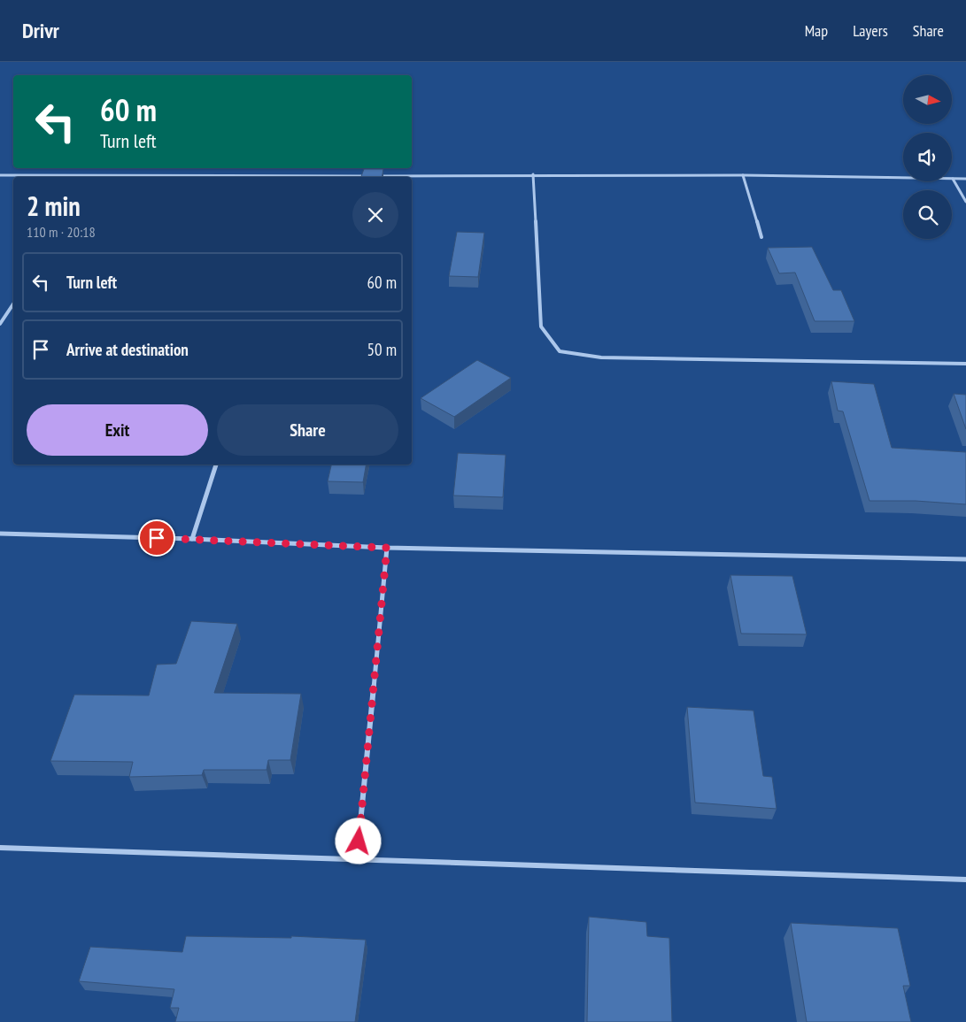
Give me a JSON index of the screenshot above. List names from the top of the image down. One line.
{"north":"right","page":{"header":"Drivr","nav":["Map","Layers","Share"],"turn":["60 m","Turn left"],"heading":["2 min","110 m · 20:18"],"list":[{"name":"Turn left","value":"60 m"},{"name":"Arrive at destination","value":"50 m"}],"buttons":["Exit","Share"]}}
